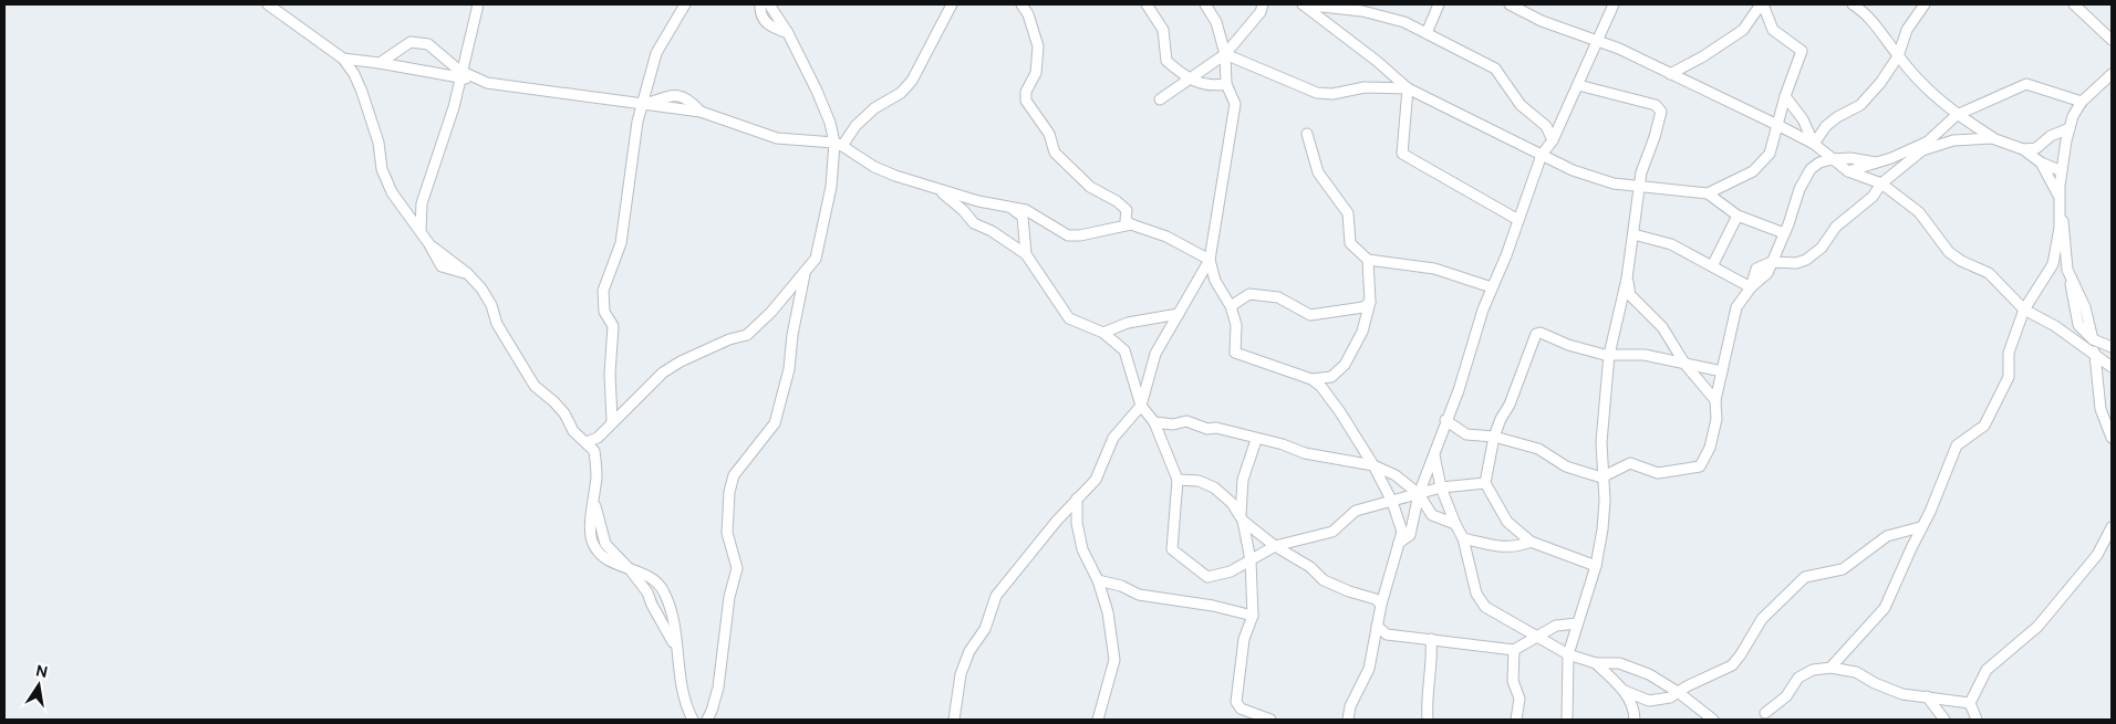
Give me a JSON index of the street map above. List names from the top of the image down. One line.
{"north":"top"}
